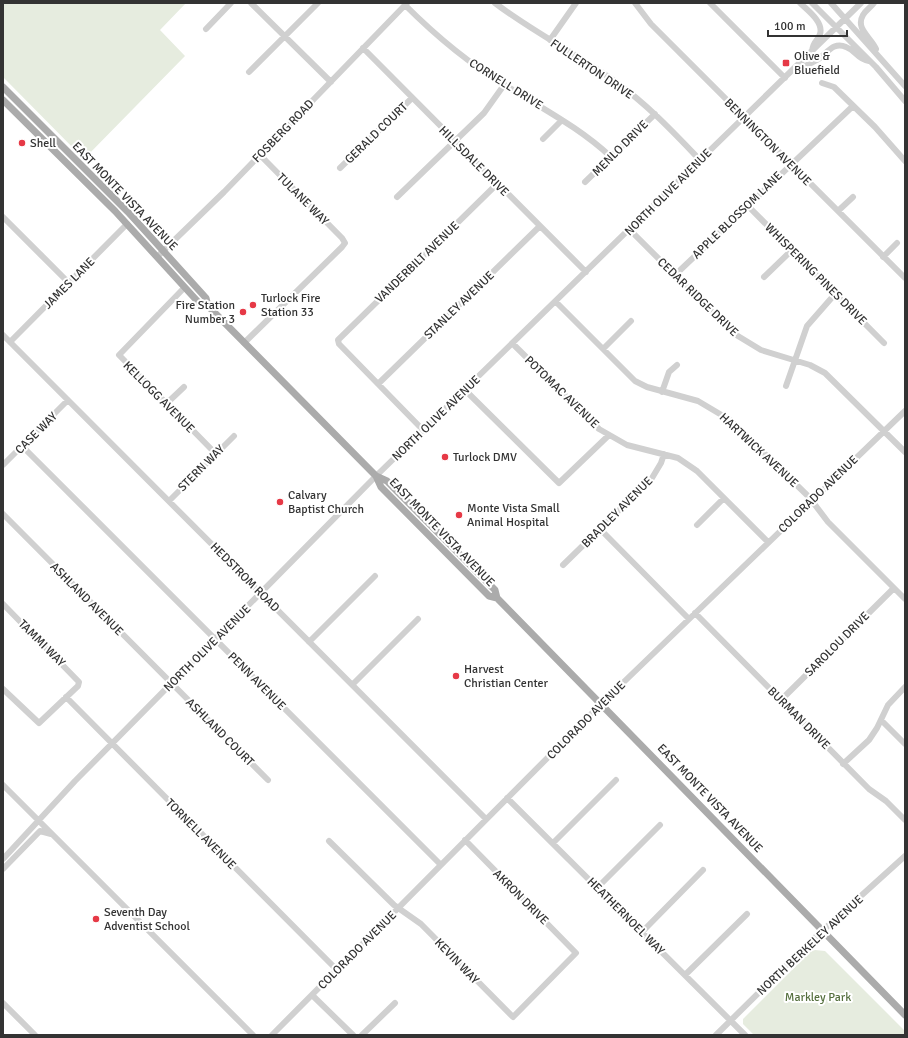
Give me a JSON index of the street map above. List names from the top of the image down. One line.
{"streets":{"main road":["EAST MONTE VISTA AVENUE"],"street":["FULLERTON DRIVE","CORNELL DRIVE","FOSBERG ROAD","GERALD COURT","BENNINGTON AVENUE","MENLO DRIVE","HILLSDALE DRIVE","NORTH OLIVE AVENUE","TULANE WAY","APPLE BLOSSOM LANE","VANDERBILT AVENUE","WHISPERING PINES DRIVE","JAMES LANE","CEDAR RIDGE DRIVE","STANLEY AVENUE","POTOMAC AVENUE","KELLOGG AVENUE","CASE WAY","HARTWICK AVENUE","STERN WAY","COLORADO AVENUE","BRADLEY AVENUE","HEDSTROM ROAD","ASHLAND AVENUE","TAMMI WAY","SAROLOU DRIVE","PENN AVENUE","BURMAN DRIVE","ASHLAND COURT","TORNELL AVENUE","AKRON DRIVE","HEATHERNOEL WAY","NORTH BERKELEY AVENUE","KEVIN WAY"]},"crossings":[["FULLERTON DRIVE","MENLO DRIVE"],["FULLERTON DRIVE","NORTH OLIVE AVENUE"],["CORNELL DRIVE","FOSBERG ROAD"],["CORNELL DRIVE","MENLO DRIVE"],["FOSBERG ROAD","HILLSDALE DRIVE"],["FOSBERG ROAD","EAST MONTE VISTA AVENUE"],["FOSBERG ROAD","TULANE WAY"],["GERALD COURT","HILLSDALE DRIVE"],["BENNINGTON AVENUE","NORTH OLIVE AVENUE"],["BENNINGTON AVENUE","APPLE BLOSSOM LANE"],["HILLSDALE DRIVE","NORTH OLIVE AVENUE"],["HILLSDALE DRIVE","VANDERBILT AVENUE"],["HILLSDALE DRIVE","STANLEY AVENUE"],["NORTH OLIVE AVENUE","EAST MONTE VISTA AVENUE"],["NORTH OLIVE AVENUE","CEDAR RIDGE DRIVE"],["NORTH OLIVE AVENUE","POTOMAC AVENUE"],["NORTH OLIVE AVENUE","HARTWICK AVENUE"],["NORTH OLIVE AVENUE","HEDSTROM ROAD"],["NORTH OLIVE AVENUE","ASHLAND AVENUE"],["NORTH OLIVE AVENUE","PENN AVENUE"],["NORTH OLIVE AVENUE","ASHLAND COURT"],["NORTH OLIVE AVENUE","TORNELL AVENUE"],["EAST MONTE VISTA AVENUE","TULANE WAY"],["EAST MONTE VISTA AVENUE","JAMES LANE"],["EAST MONTE VISTA AVENUE","KELLOGG AVENUE"],["EAST MONTE VISTA AVENUE","COLORADO AVENUE"],["EAST MONTE VISTA AVENUE","NORTH BERKELEY AVENUE"],["APPLE BLOSSOM LANE","WHISPERING PINES DRIVE"],["APPLE BLOSSOM LANE","CEDAR RIDGE DRIVE"],["VANDERBILT AVENUE","STANLEY AVENUE"],["JAMES LANE","HEDSTROM ROAD"],["CEDAR RIDGE DRIVE","COLORADO AVENUE"],["POTOMAC AVENUE","COLORADO AVENUE"],["POTOMAC AVENUE","BRADLEY AVENUE"],["KELLOGG AVENUE","STERN WAY"],["CASE WAY","HEDSTROM ROAD"],["CASE WAY","PENN AVENUE"],["HARTWICK AVENUE","COLORADO AVENUE"],["HARTWICK AVENUE","SAROLOU DRIVE"],["STERN WAY","HEDSTROM ROAD"],["COLORADO AVENUE","HEDSTROM ROAD"],["COLORADO AVENUE","PENN AVENUE"],["COLORADO AVENUE","BURMAN DRIVE"],["COLORADO AVENUE","TORNELL AVENUE"],["COLORADO AVENUE","AKRON DRIVE"],["COLORADO AVENUE","HEATHERNOEL WAY"],["COLORADO AVENUE","KEVIN WAY"],["ASHLAND AVENUE","ASHLAND COURT"],["TAMMI WAY","TORNELL AVENUE"],["SAROLOU DRIVE","BURMAN DRIVE"],["AKRON DRIVE","KEVIN WAY"],["HEATHERNOEL WAY","NORTH BERKELEY AVENUE"]],"parks":["Markley Park"],"places":{"transit":["Olive & Bluefield"],"other":["Shell","Turlock Fire Station 33","Fire Station Number 3","Turlock DMV","Calvary Baptist Church","Monte Vista Small Animal Hospital","Harvest Christian Center","Seventh Day Adventist School"]},"scale_bar":"100 m"}
